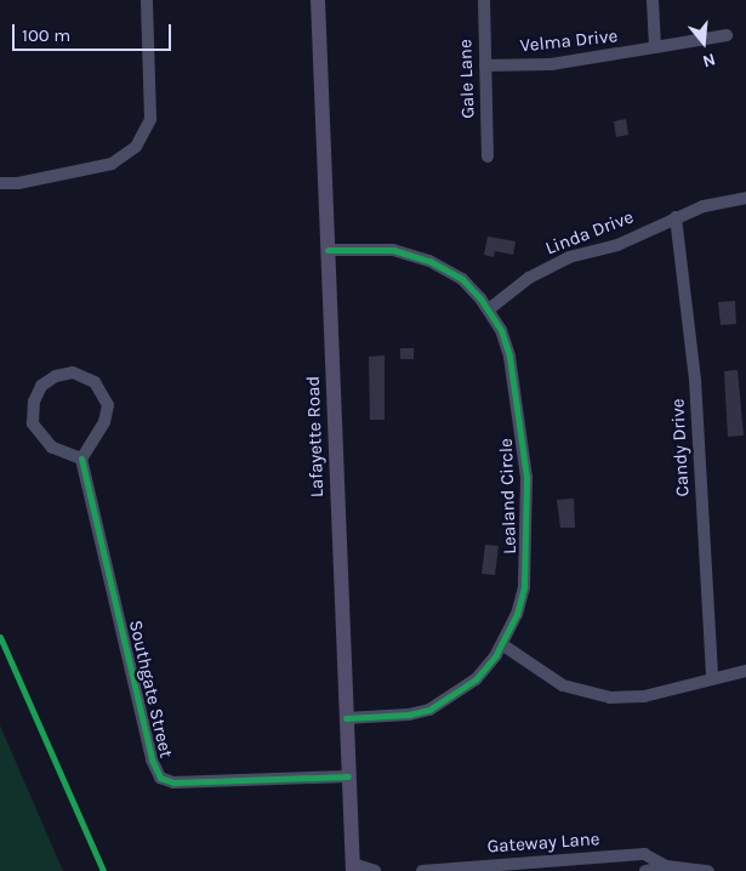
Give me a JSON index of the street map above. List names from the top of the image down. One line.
{"streets":{"main road":["Lafayette Road"],"street":["Velma Drive","Gale Lane","Linda Drive","Candy Drive","Lealand Circle","Southgate Street","Gateway Lane"]},"crossings":[["Velma Drive","Gale Lane"],["Linda Drive","Candy Drive"],["Linda Drive","Lealand Circle"],["Lafayette Road","Lealand Circle"],["Lafayette Road","Southgate Street"]],"scale_bar":"100 m","north":"bottom"}
